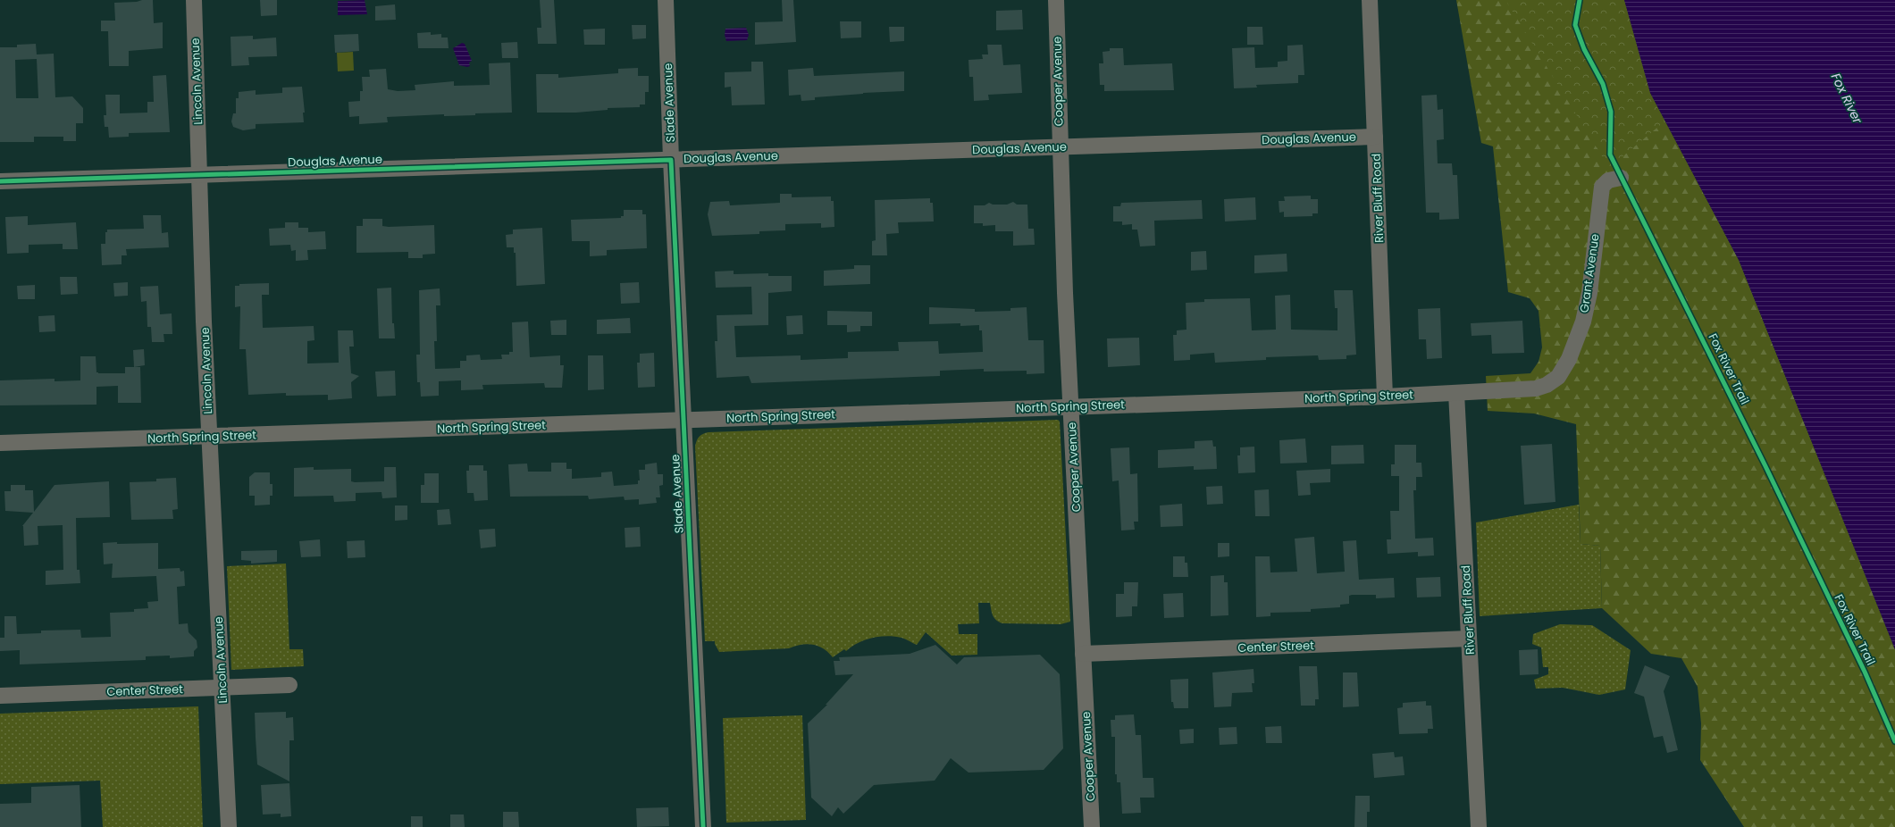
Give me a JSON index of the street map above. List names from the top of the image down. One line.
{"streets":{"street":["Lincoln Avenue","Cooper Avenue","Slade Avenue","Douglas Avenue","River Bluff Road","Grant Avenue","North Spring Street","Center Street"],"cycle path":["Fox River Trail"]},"crossings":[["Lincoln Avenue","Douglas Avenue"],["Lincoln Avenue","North Spring Street"],["Lincoln Avenue","Center Street"],["Cooper Avenue","Douglas Avenue"],["Cooper Avenue","North Spring Street"],["Cooper Avenue","Center Street"],["Slade Avenue","Douglas Avenue"],["Slade Avenue","North Spring Street"],["Douglas Avenue","River Bluff Road"],["River Bluff Road","North Spring Street"],["River Bluff Road","Center Street"],["Grant Avenue","North Spring Street"]],"water":["Fox River"]}
